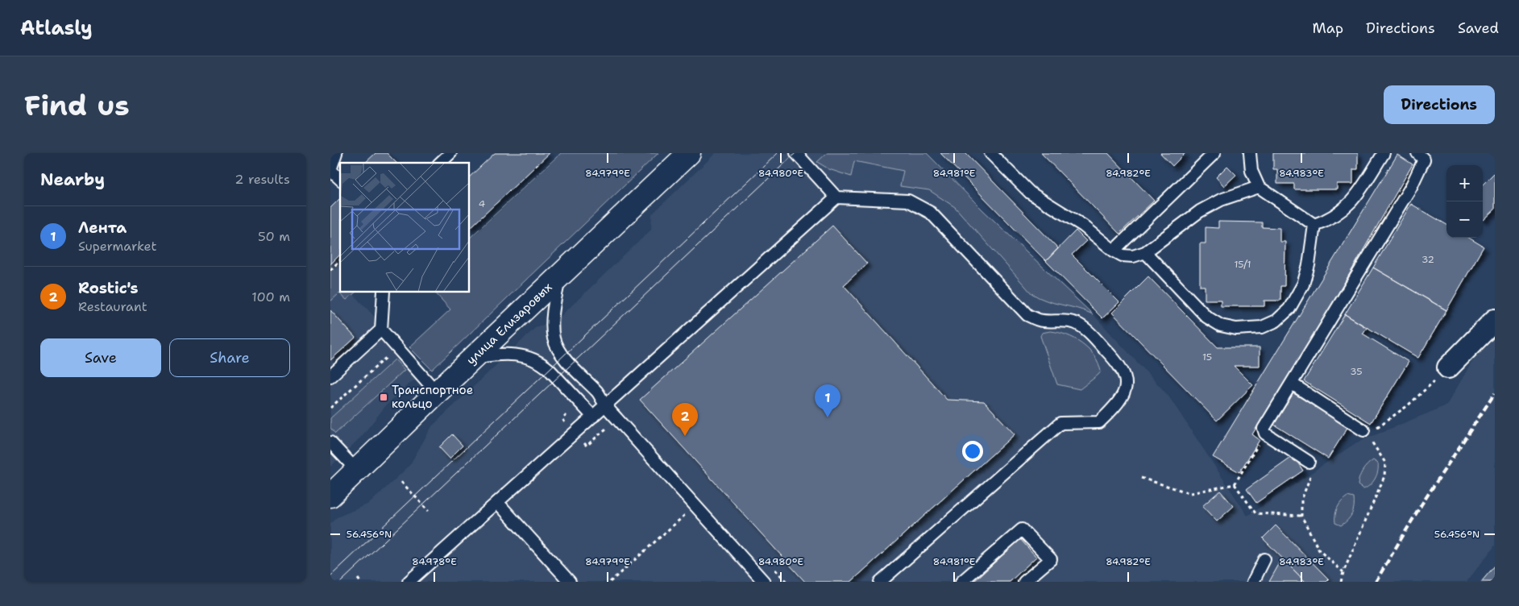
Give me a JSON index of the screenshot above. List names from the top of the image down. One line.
{"streets":{"main road":["улица Елизаровых"]},"places":{"transit":["Транспортное кольцо"]},"house_numbers":["4","32","15/1","15","35"],"page":{"header":"Atlasly","nav":["Map","Directions","Saved"],"buttons":["Directions",["Save","Share"]],"title":"Find us","heading":["Nearby","2 results"],"map_buttons":["+","−"],"list":[{"mark":"1","name":"Лента","note":"Supermarket","value":"50 m"},{"mark":"2","name":"Rostic's","note":"Restaurant","value":"100 m"}],"pins":["1","2"]},"coordinates":["84.979°E","84.980°E","84.981°E","84.982°E","84.983°E","56.456°N","84.978°E"]}
